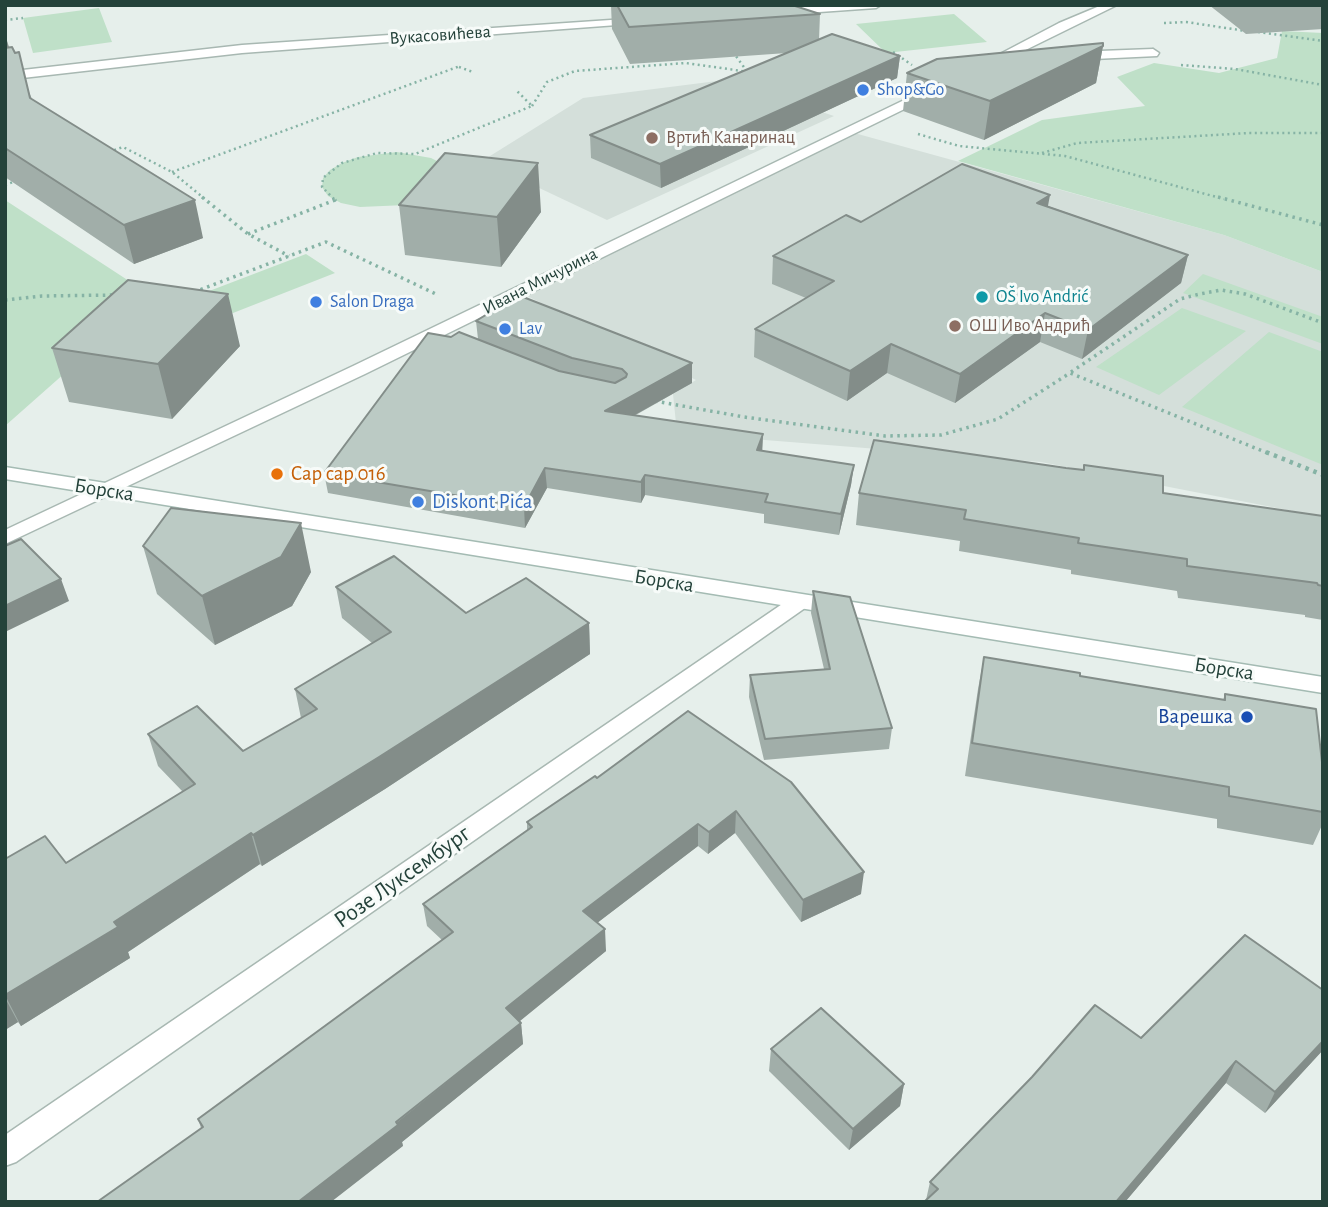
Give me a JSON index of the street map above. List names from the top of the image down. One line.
{"streets":{"street":["Вукасовићева","Ивана Мичурина","Борска","Розе Луксембург"]},"crossings":[["Ивана Мичурина","Борска"],["Борска","Розе Луксембург"]],"places":["Shop&Go","Вртић Канаринац","OŠ Ivo Andrić","Salon Draga","ОШ Иво Андрић","Lav","Cap cap 016","Diskont Pića","Варешка"]}
